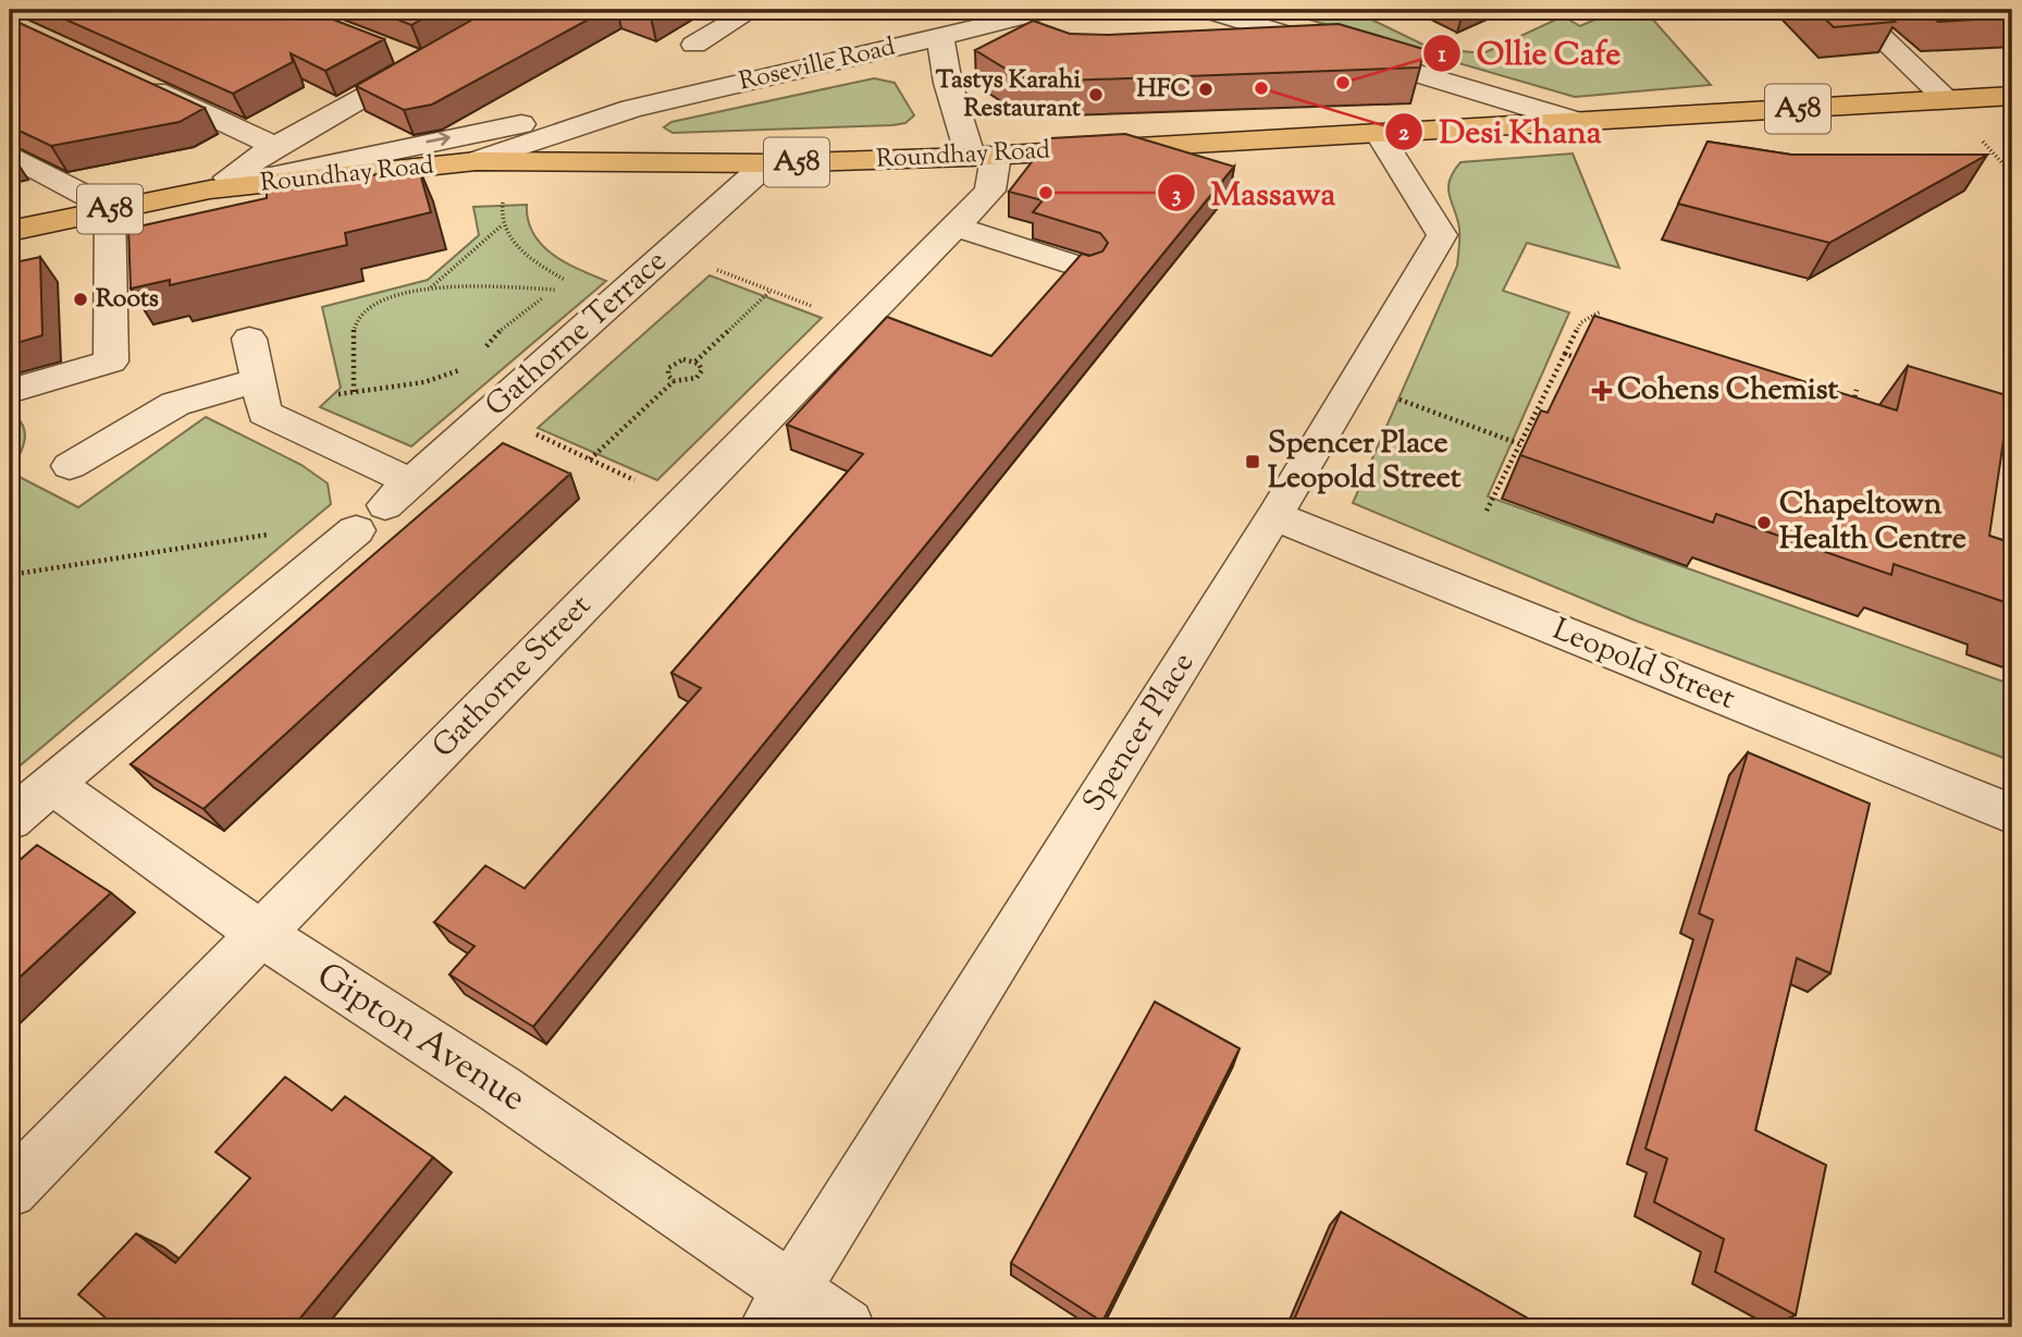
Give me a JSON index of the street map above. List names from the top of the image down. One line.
{"streets":{"main road":["A58","Roundhay Road"],"street":["Roseville Road","Gathorne Terrace","Leopold Street","Gathorne Street","Spencer Place","Gipton Avenue"]},"crossings":[["Roseville Road","Roundhay Road"],["Roundhay Road","Gathorne Terrace"],["Roundhay Road","Gathorne Street"],["Roundhay Road","Spencer Place"],["Gathorne Terrace","Gipton Avenue"],["Leopold Street","Spencer Place"],["Gathorne Street","Gipton Avenue"],["Spencer Place","Gipton Avenue"]],"places":{"other":["Ollie Cafe","Desi Khana","HFC","Tastys Karahi Restaurant","Massawa","Roots","Chapeltown Health Centre"],"health":["Cohens Chemist"],"transit":["Spencer Place Leopold Street"]}}
